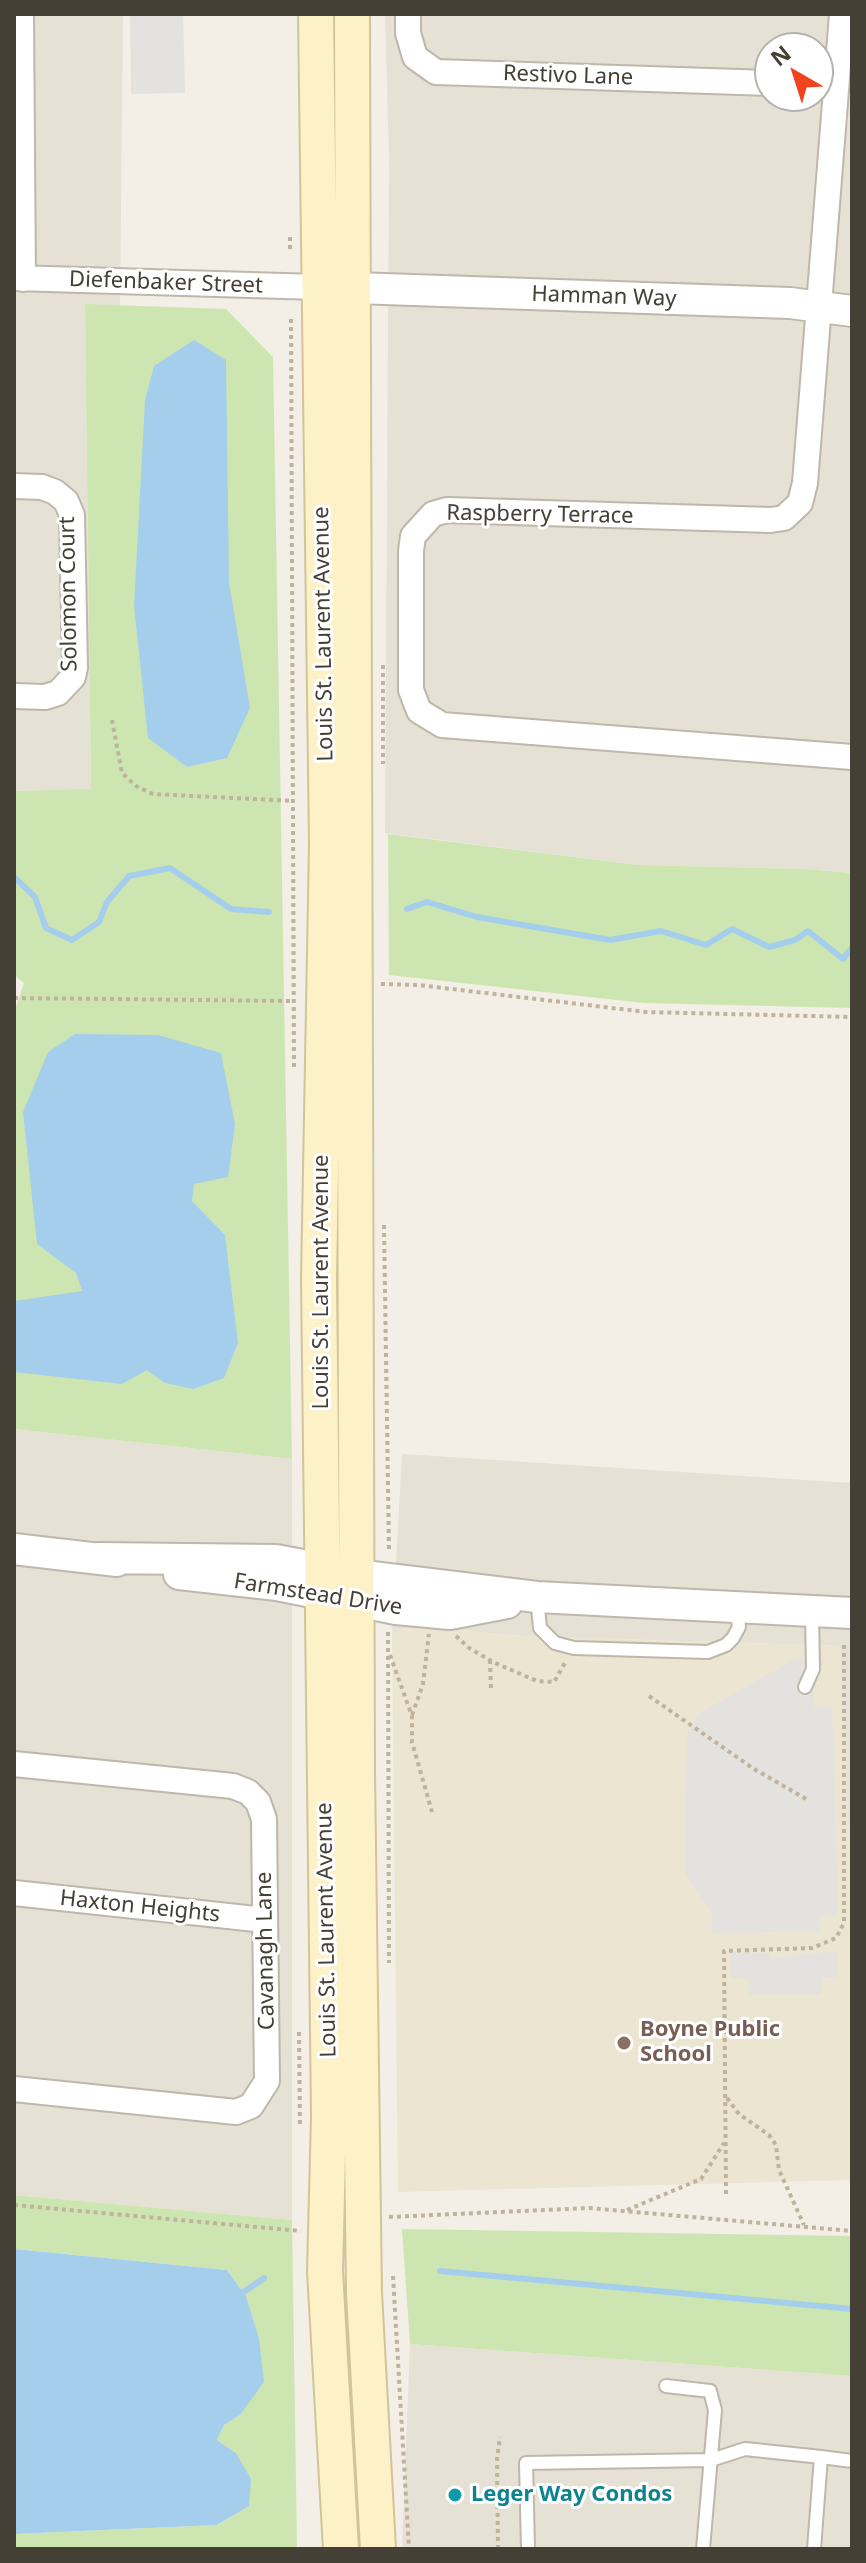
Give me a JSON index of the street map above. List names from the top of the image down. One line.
{"streets":{"main road":["Louis St. Laurent Avenue"],"street":["Restivo Lane","Diefenbaker Street","Hamman Way","Raspberry Terrace","Solomon Court","Farmstead Drive","Haxton Heights","Cavanagh Lane"]},"crossings":[["Diefenbaker Street","Louis St. Laurent Avenue"],["Hamman Way","Raspberry Terrace"],["Hamman Way","Louis St. Laurent Avenue"],["Louis St. Laurent Avenue","Farmstead Drive"],["Haxton Heights","Cavanagh Lane"]],"places":["Boyne Public School","Leger Way Condos"],"north":"top left"}
